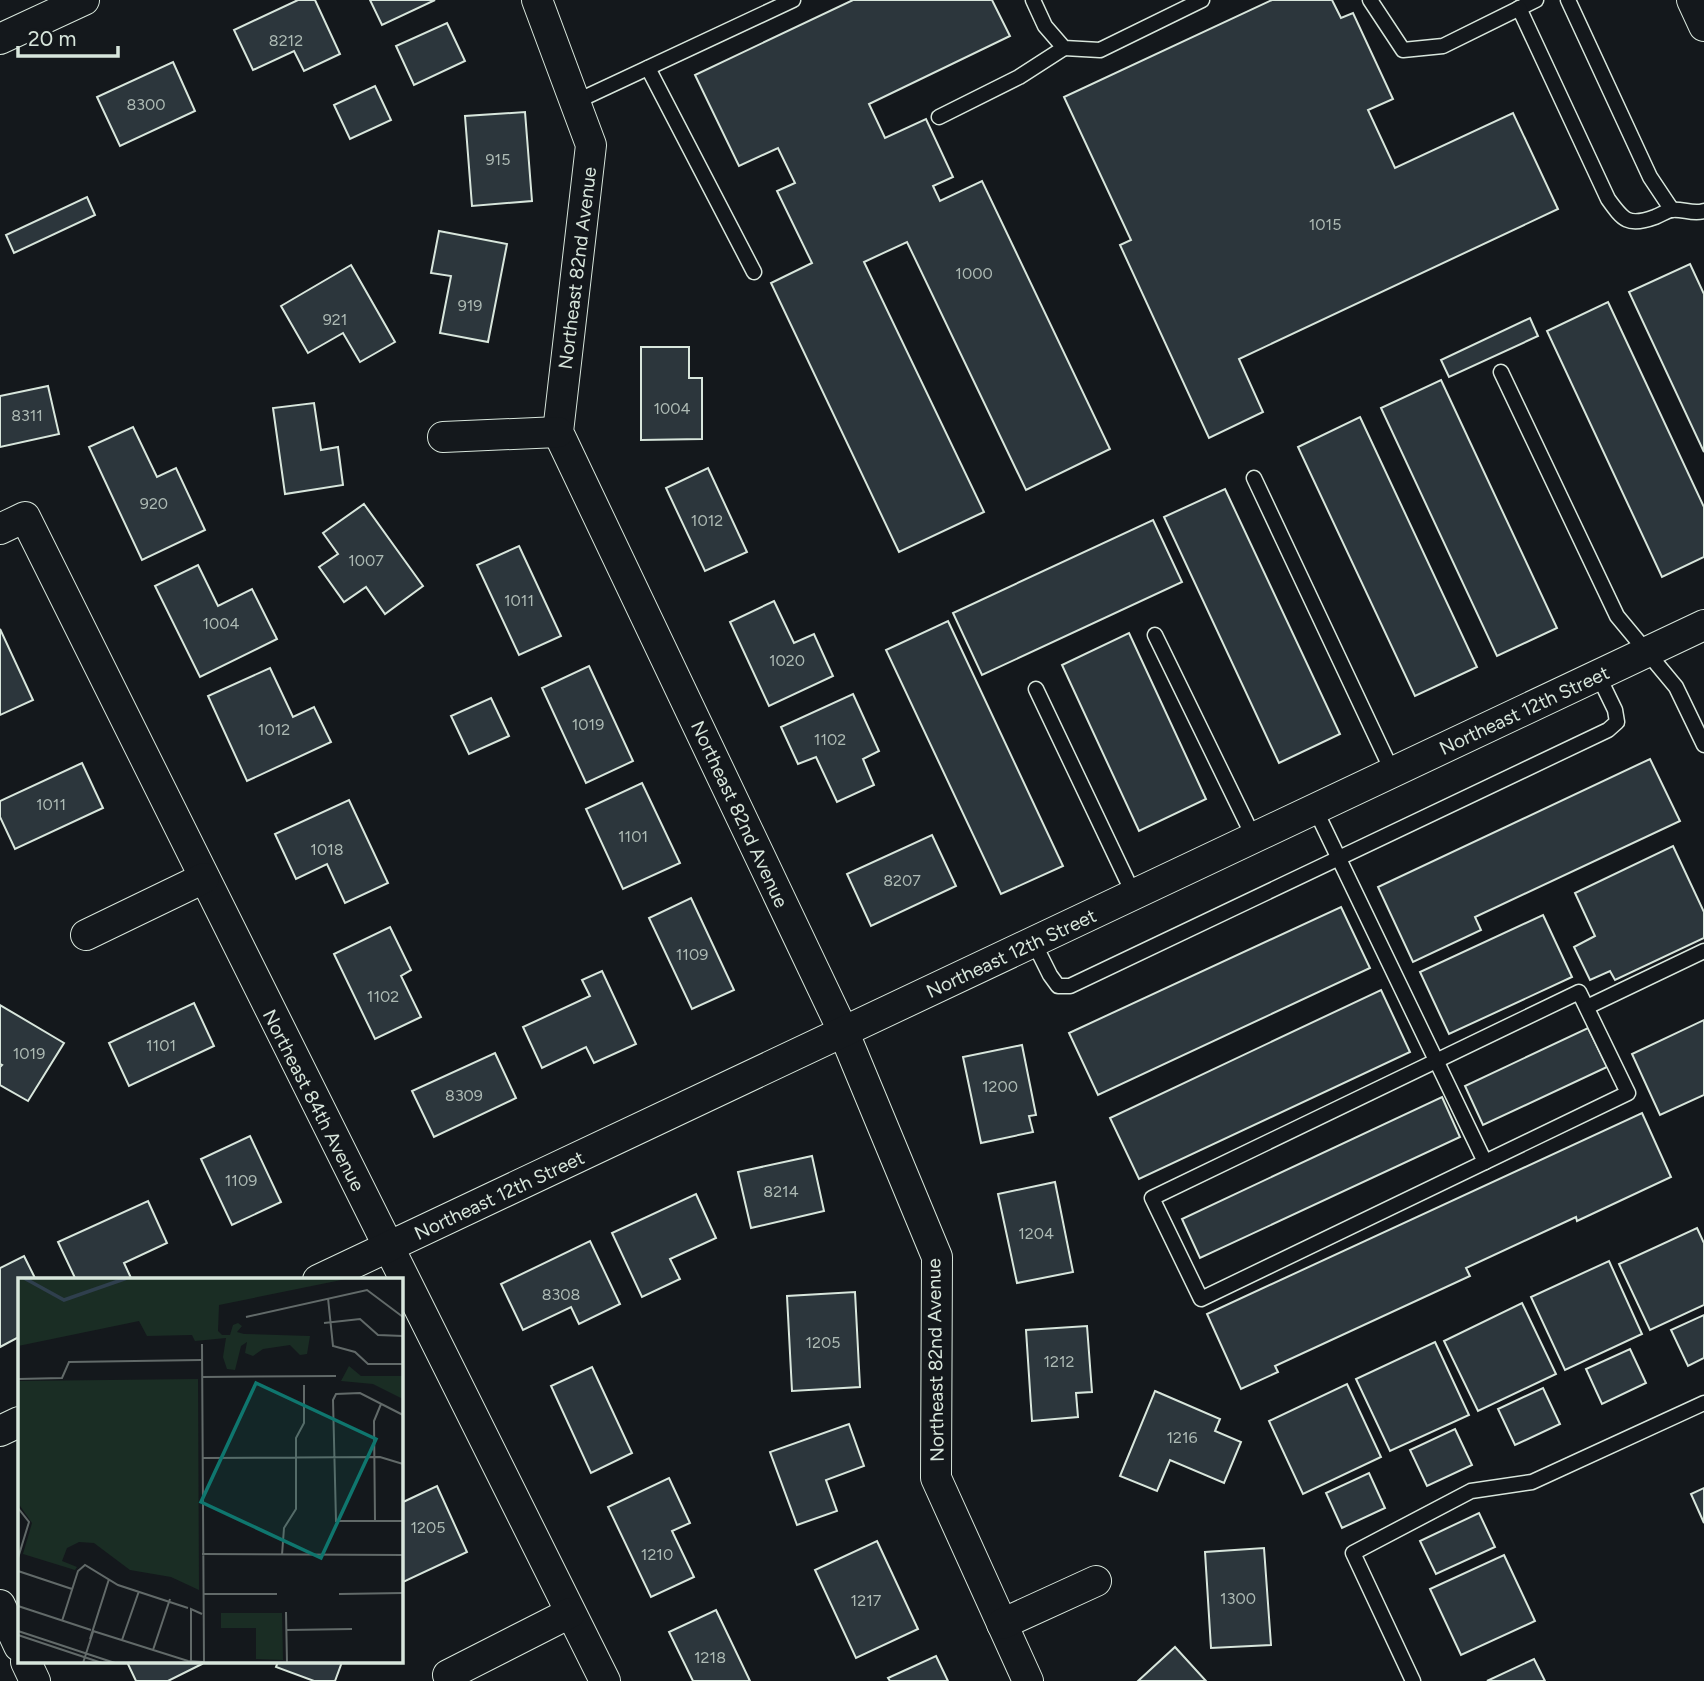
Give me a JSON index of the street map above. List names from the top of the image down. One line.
{"streets":{"street":["Northeast 82nd Avenue","Northeast 12th Street","Northeast 84th Avenue"]},"crossings":[["Northeast 82nd Avenue","Northeast 12th Street"],["Northeast 12th Street","Northeast 84th Avenue"]],"house_numbers":["8212","8300","915","1015","1000","919","921","1004","8311","920","1012","1007","1011","1004","1020","1019","1012","1102","1011","1101","1018","8207","1109","1102","1101","1019","1200","8309","1109","8214","1204","8308","1205","1212","1216","1205","1210","1300","1217","1218"],"scale_bar":"20 m"}
